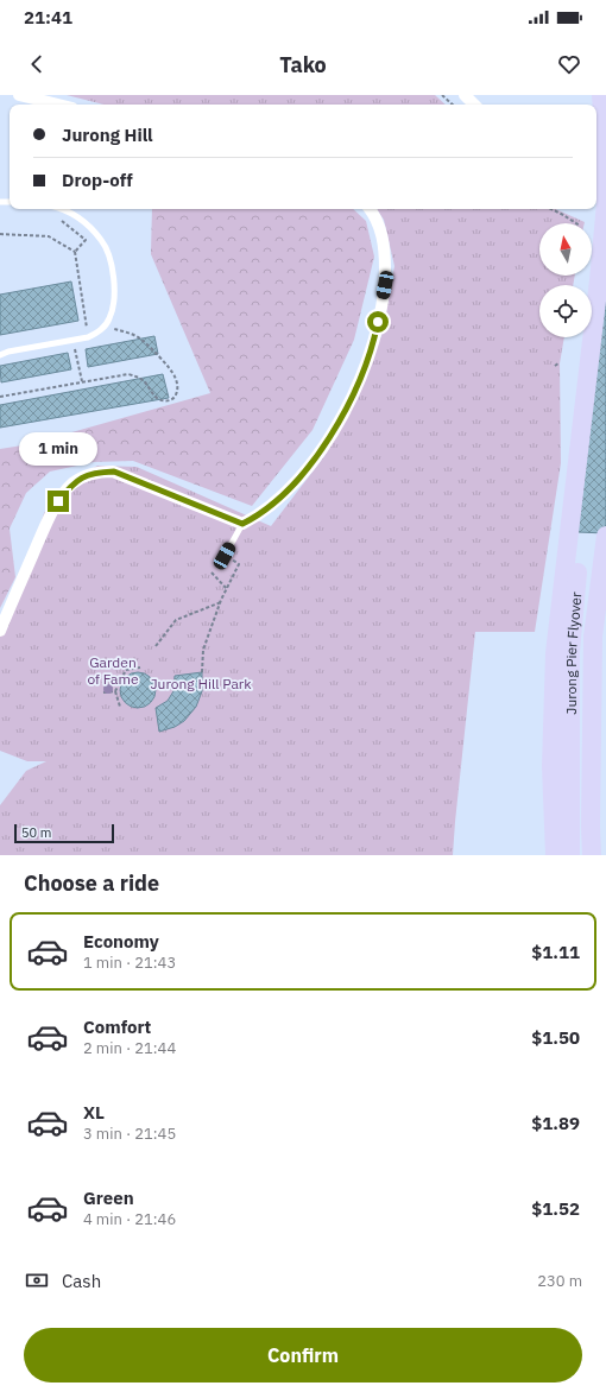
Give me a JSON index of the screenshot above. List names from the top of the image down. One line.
{"streets":{"main road":["Jurong Pier Flyover"]},"parks":["Garden of Fame","Jurong Hill Park"],"scale_bar":"50 m","north":"top","page":{"status":"21:41","header":"Tako","banner":["Jurong Hill","Drop-off"],"bubble":"1 min","scale":"50 m","heading":"Choose a ride","list":[{"name":"Economy","note":"1 min · 21:43","value":"$1.11"},{"name":"Comfort","note":"2 min · 21:44","value":"$1.50"},{"name":"XL","note":"3 min · 21:45","value":"$1.89"},{"name":"Green","note":"4 min · 21:46","value":"$1.52"}],"pay":["Cash","230 m"],"buttons":"Confirm"}}
